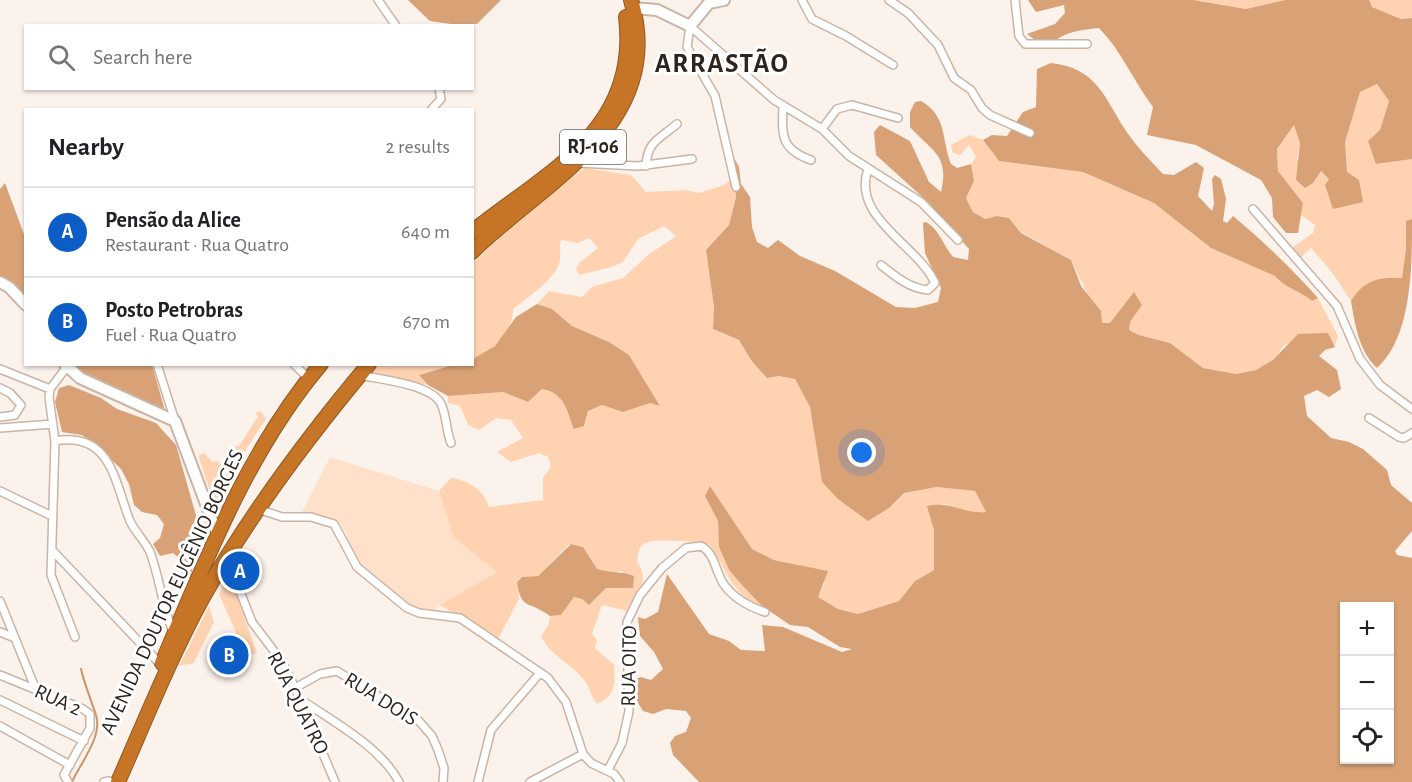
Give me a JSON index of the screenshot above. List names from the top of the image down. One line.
{"streets":{"highway":["RJ-106","AVENIDA DOUTOR EUGÊNIO BORGES"],"street":["RUA OITO","RUA DOIS","RUA 2","RUA QUATRO"]},"crossings":[["AVENIDA DOUTOR EUGÊNIO BORGES","RUA QUATRO"],["RUA DOIS","RUA QUATRO"]],"districts":["ARRASTÃO"],"page":{"search":"Search here","heading":["Nearby","2 results"],"list":[{"mark":"A","name":"Pensão da Alice","note":"Restaurant · Rua Quatro","value":"640 m"},{"mark":"B","name":"Posto Petrobras","note":"Fuel · Rua Quatro","value":"670 m"}],"pins":["A","B"],"map_buttons":["+","−"]}}
